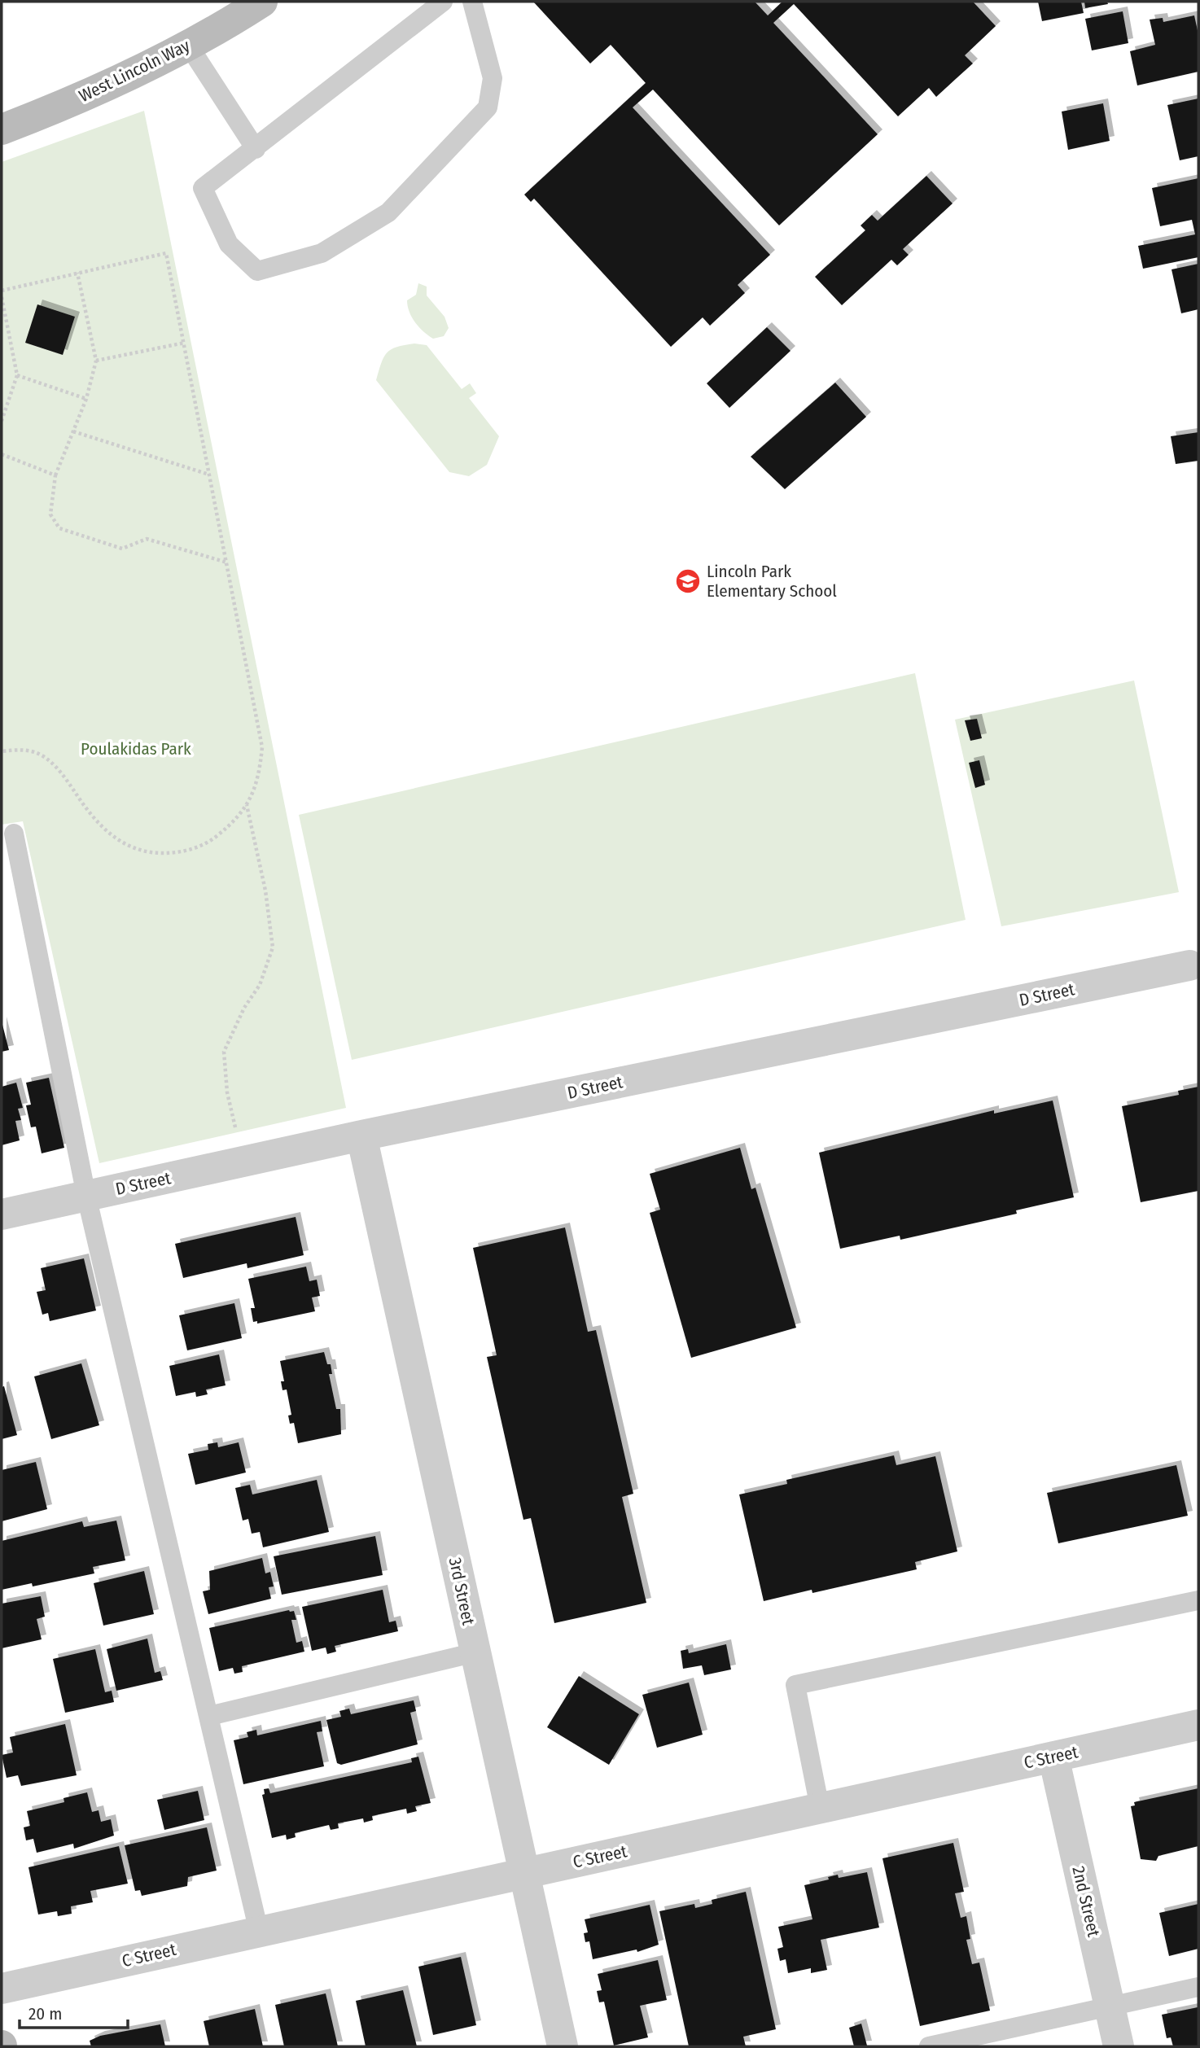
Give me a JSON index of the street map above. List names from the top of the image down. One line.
{"streets":{"street":["West Lincoln Way","D Street","3rd Street","C Street","2nd Street"]},"crossings":[["D Street","3rd Street"],["3rd Street","C Street"],["C Street","2nd Street"]],"parks":["Poulakidas Park"],"places":{"school or university":["Lincoln Park Elementary School"]},"scale_bar":"20 m"}
